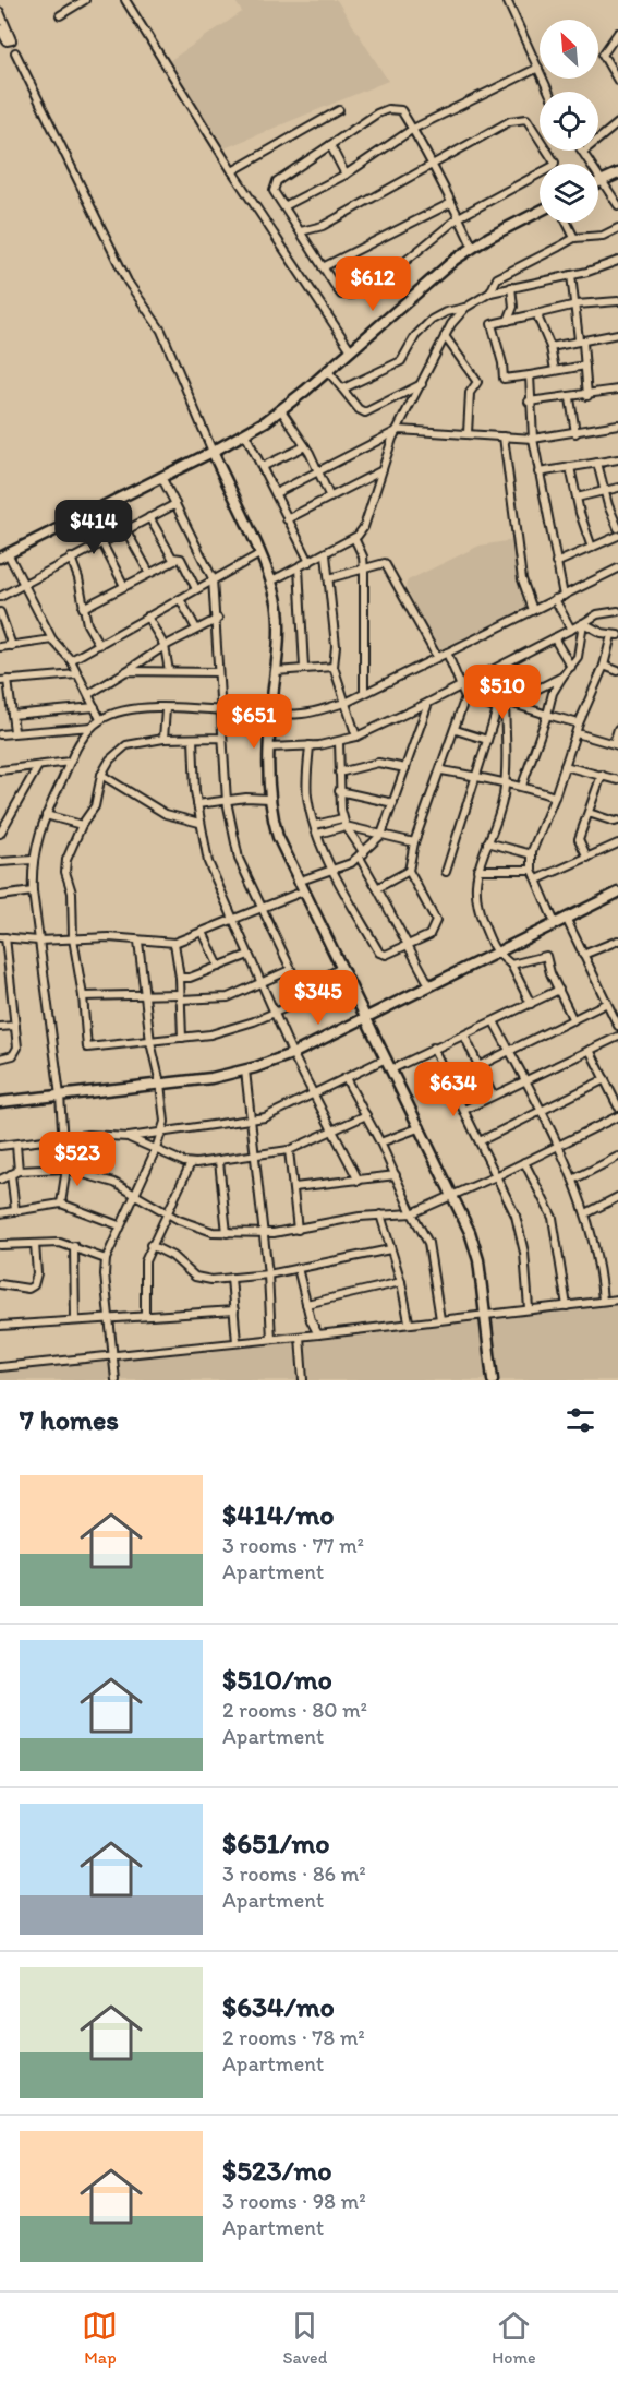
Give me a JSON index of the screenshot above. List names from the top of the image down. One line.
{"north":"top left","page":{"price":["$612","$414","$510","$651","$345","$634","$523"],"heading":"7 homes","list":[{"name":"$414/mo","note":"3 rooms · 77 m² · Apartment"},{"name":"$510/mo","note":"2 rooms · 80 m² · Apartment"},{"name":"$651/mo","note":"3 rooms · 86 m² · Apartment"},{"name":"$634/mo","note":"2 rooms · 78 m² · Apartment"},{"name":"$523/mo","note":"3 rooms · 98 m² · Apartment"}],"tabs":["Map","Saved","Home"]}}
